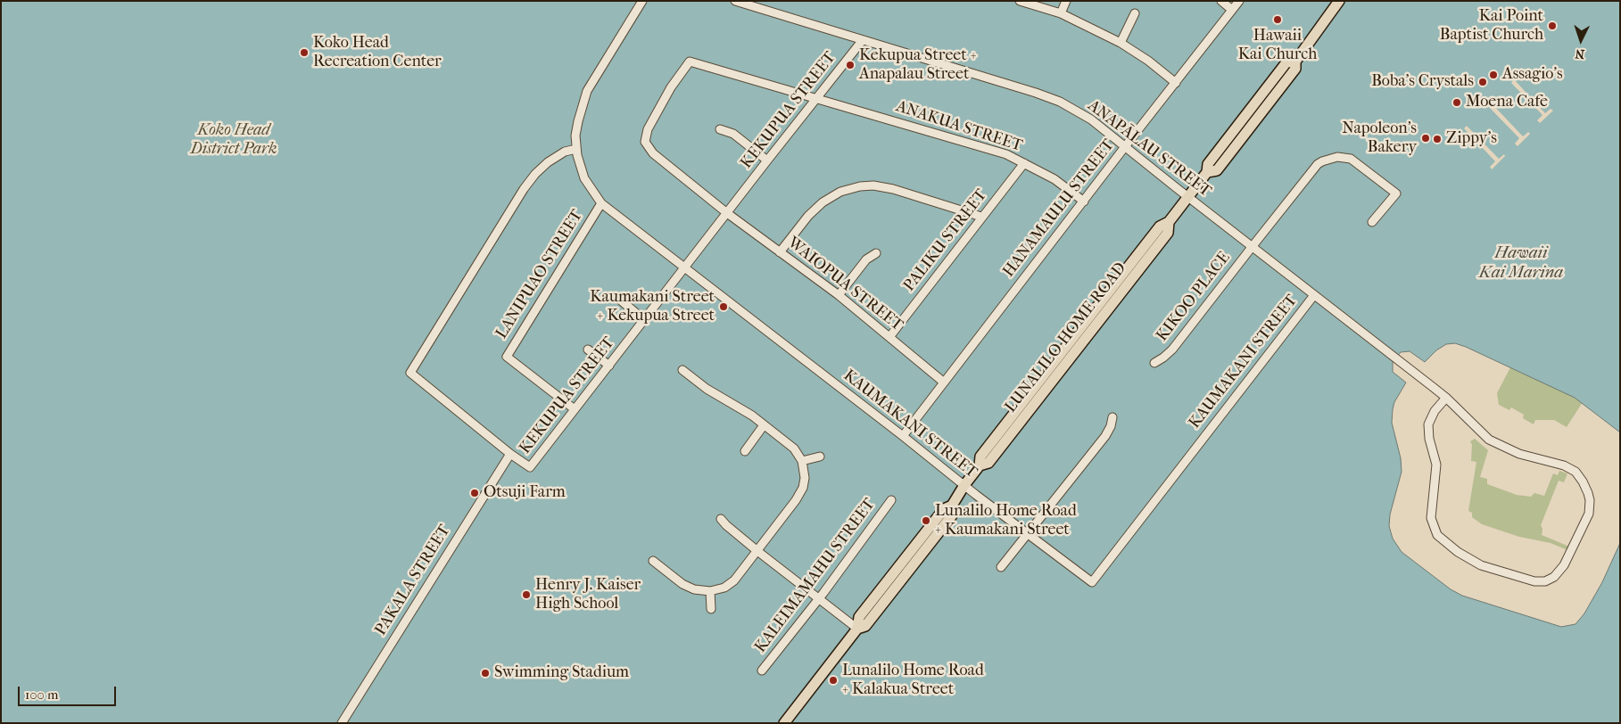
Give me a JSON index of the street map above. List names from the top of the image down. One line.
{"streets":{"main road":["LUNALILO HOME ROAD"],"street":["KEKUPUA STREET","ANAKUA STREET","ANAPĀLAU STREET","HANAMAULU STREET","PALIKU STREET","LANIPUAO STREET","WAIOPUA STREET","KIKOO PLACE","KAUMAKANI STREET","KALEIMAMAHU STREET","PAKALA STREET"]},"crossings":[["KEKUPUA STREET","ANAKUA STREET"],["KEKUPUA STREET","ANAPĀLAU STREET"],["KEKUPUA STREET","LANIPUAO STREET"],["KEKUPUA STREET","WAIOPUA STREET"],["KEKUPUA STREET","KAUMAKANI STREET"],["KEKUPUA STREET","PAKALA STREET"],["ANAKUA STREET","HANAMAULU STREET"],["ANAKUA STREET","PALIKU STREET"],["ANAKUA STREET","WAIOPUA STREET"],["ANAPĀLAU STREET","HANAMAULU STREET"],["ANAPĀLAU STREET","KIKOO PLACE"],["ANAPĀLAU STREET","LUNALILO HOME ROAD"],["ANAPĀLAU STREET","KAUMAKANI STREET"],["HANAMAULU STREET","WAIOPUA STREET"],["HANAMAULU STREET","KAUMAKANI STREET"],["PALIKU STREET","WAIOPUA STREET"],["LANIPUAO STREET","KAUMAKANI STREET"],["LUNALILO HOME ROAD","KAUMAKANI STREET"]],"water":["Hawaii Kai Marina"],"parks":["Koko Head District Park"],"places":["Hawaii Kai Church","Kai Point Baptist Church","Koko Head Recreation Center","Kekupua Street + Anapalau Street","Assagio’s","Boba's Crystals","Moena Cafe","Napoleon’s Bakery","Zippy's","Kaumakani Street + Kekupua Street","Otsuji Farm","Lunalilo Home Road + Kaumakani Street","Henry J. Kaiser High School","Swimming Stadium","Lunalilo Home Road + Kalakua Street"],"scale_bar":"100 m","north":"bottom"}
